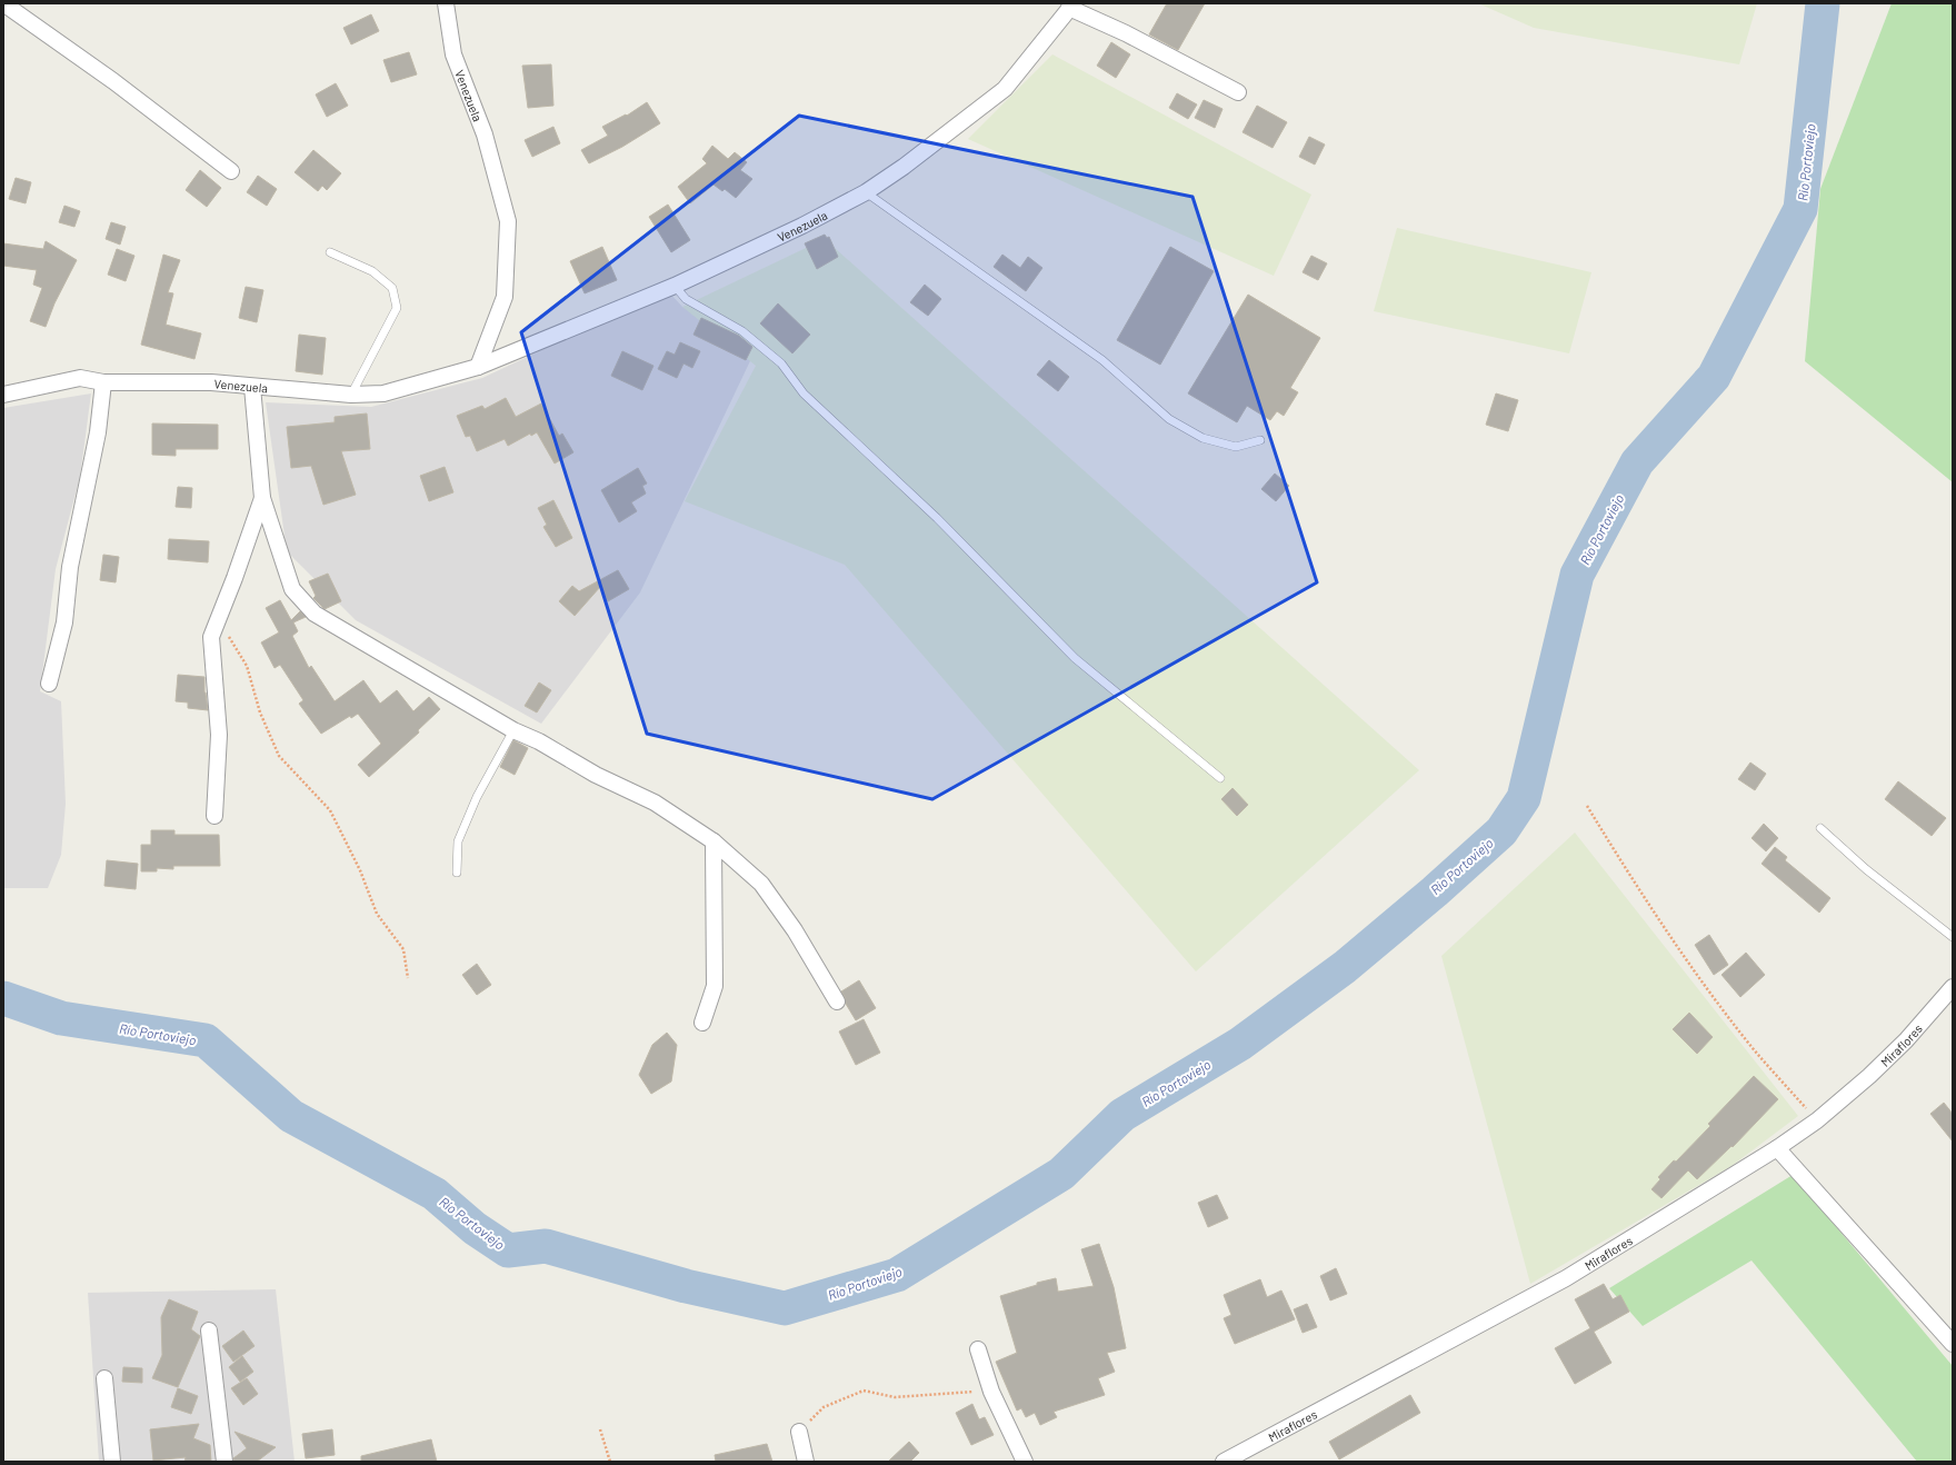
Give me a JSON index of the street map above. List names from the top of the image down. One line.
{"streets":{"street":["Venezuela","Miraflores"]},"water":["Río Portoviejo"]}
